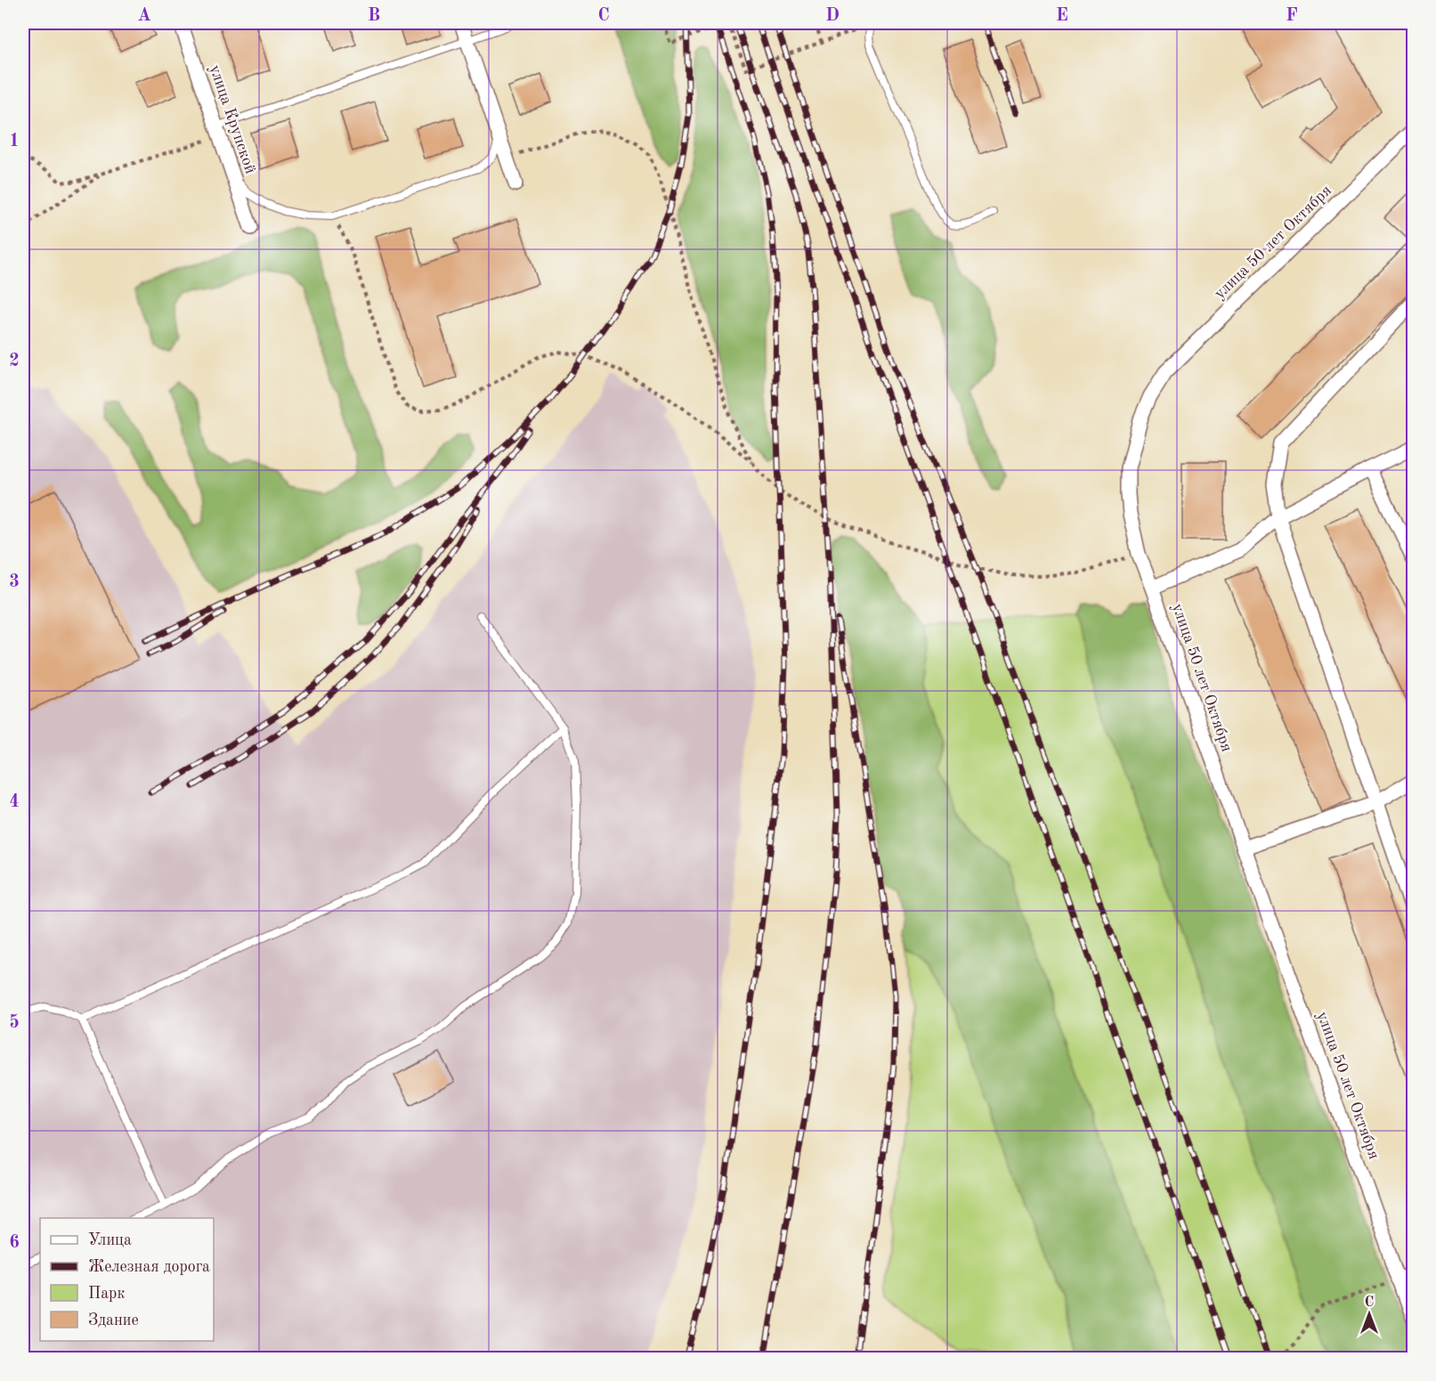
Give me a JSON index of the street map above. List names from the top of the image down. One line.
{"streets":{"street":["улица Крупской","улица 50 лет Октября"]},"legend":["Улица","Железная дорога","Парк","Здание"],"north":"top","grid":{"columns":["A","B","C","D","E","F"],"rows":["1","2","3","4","5","6"]}}
